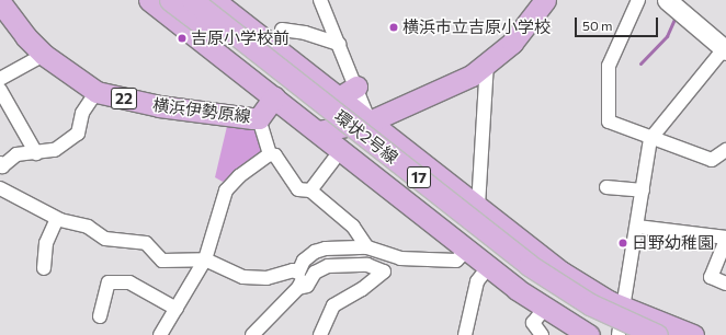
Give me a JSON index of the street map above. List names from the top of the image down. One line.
{"streets":{"main road":["22","横浜伊勢原線","環状2号線","17"]},"places":["横浜市立吉原小学校","吉原小学校前","日野幼稚園"],"scale_bar":"50 m"}
